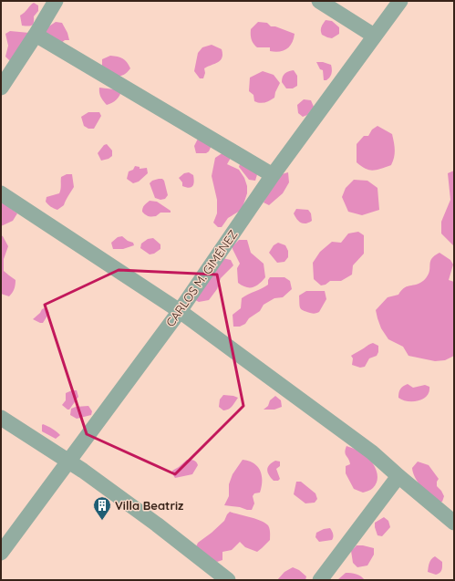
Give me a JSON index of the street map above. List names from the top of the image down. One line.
{"streets":{"street":["CARLOS M. GIMÉNEZ"]},"places":{"building":["Villa Beatriz"]}}
